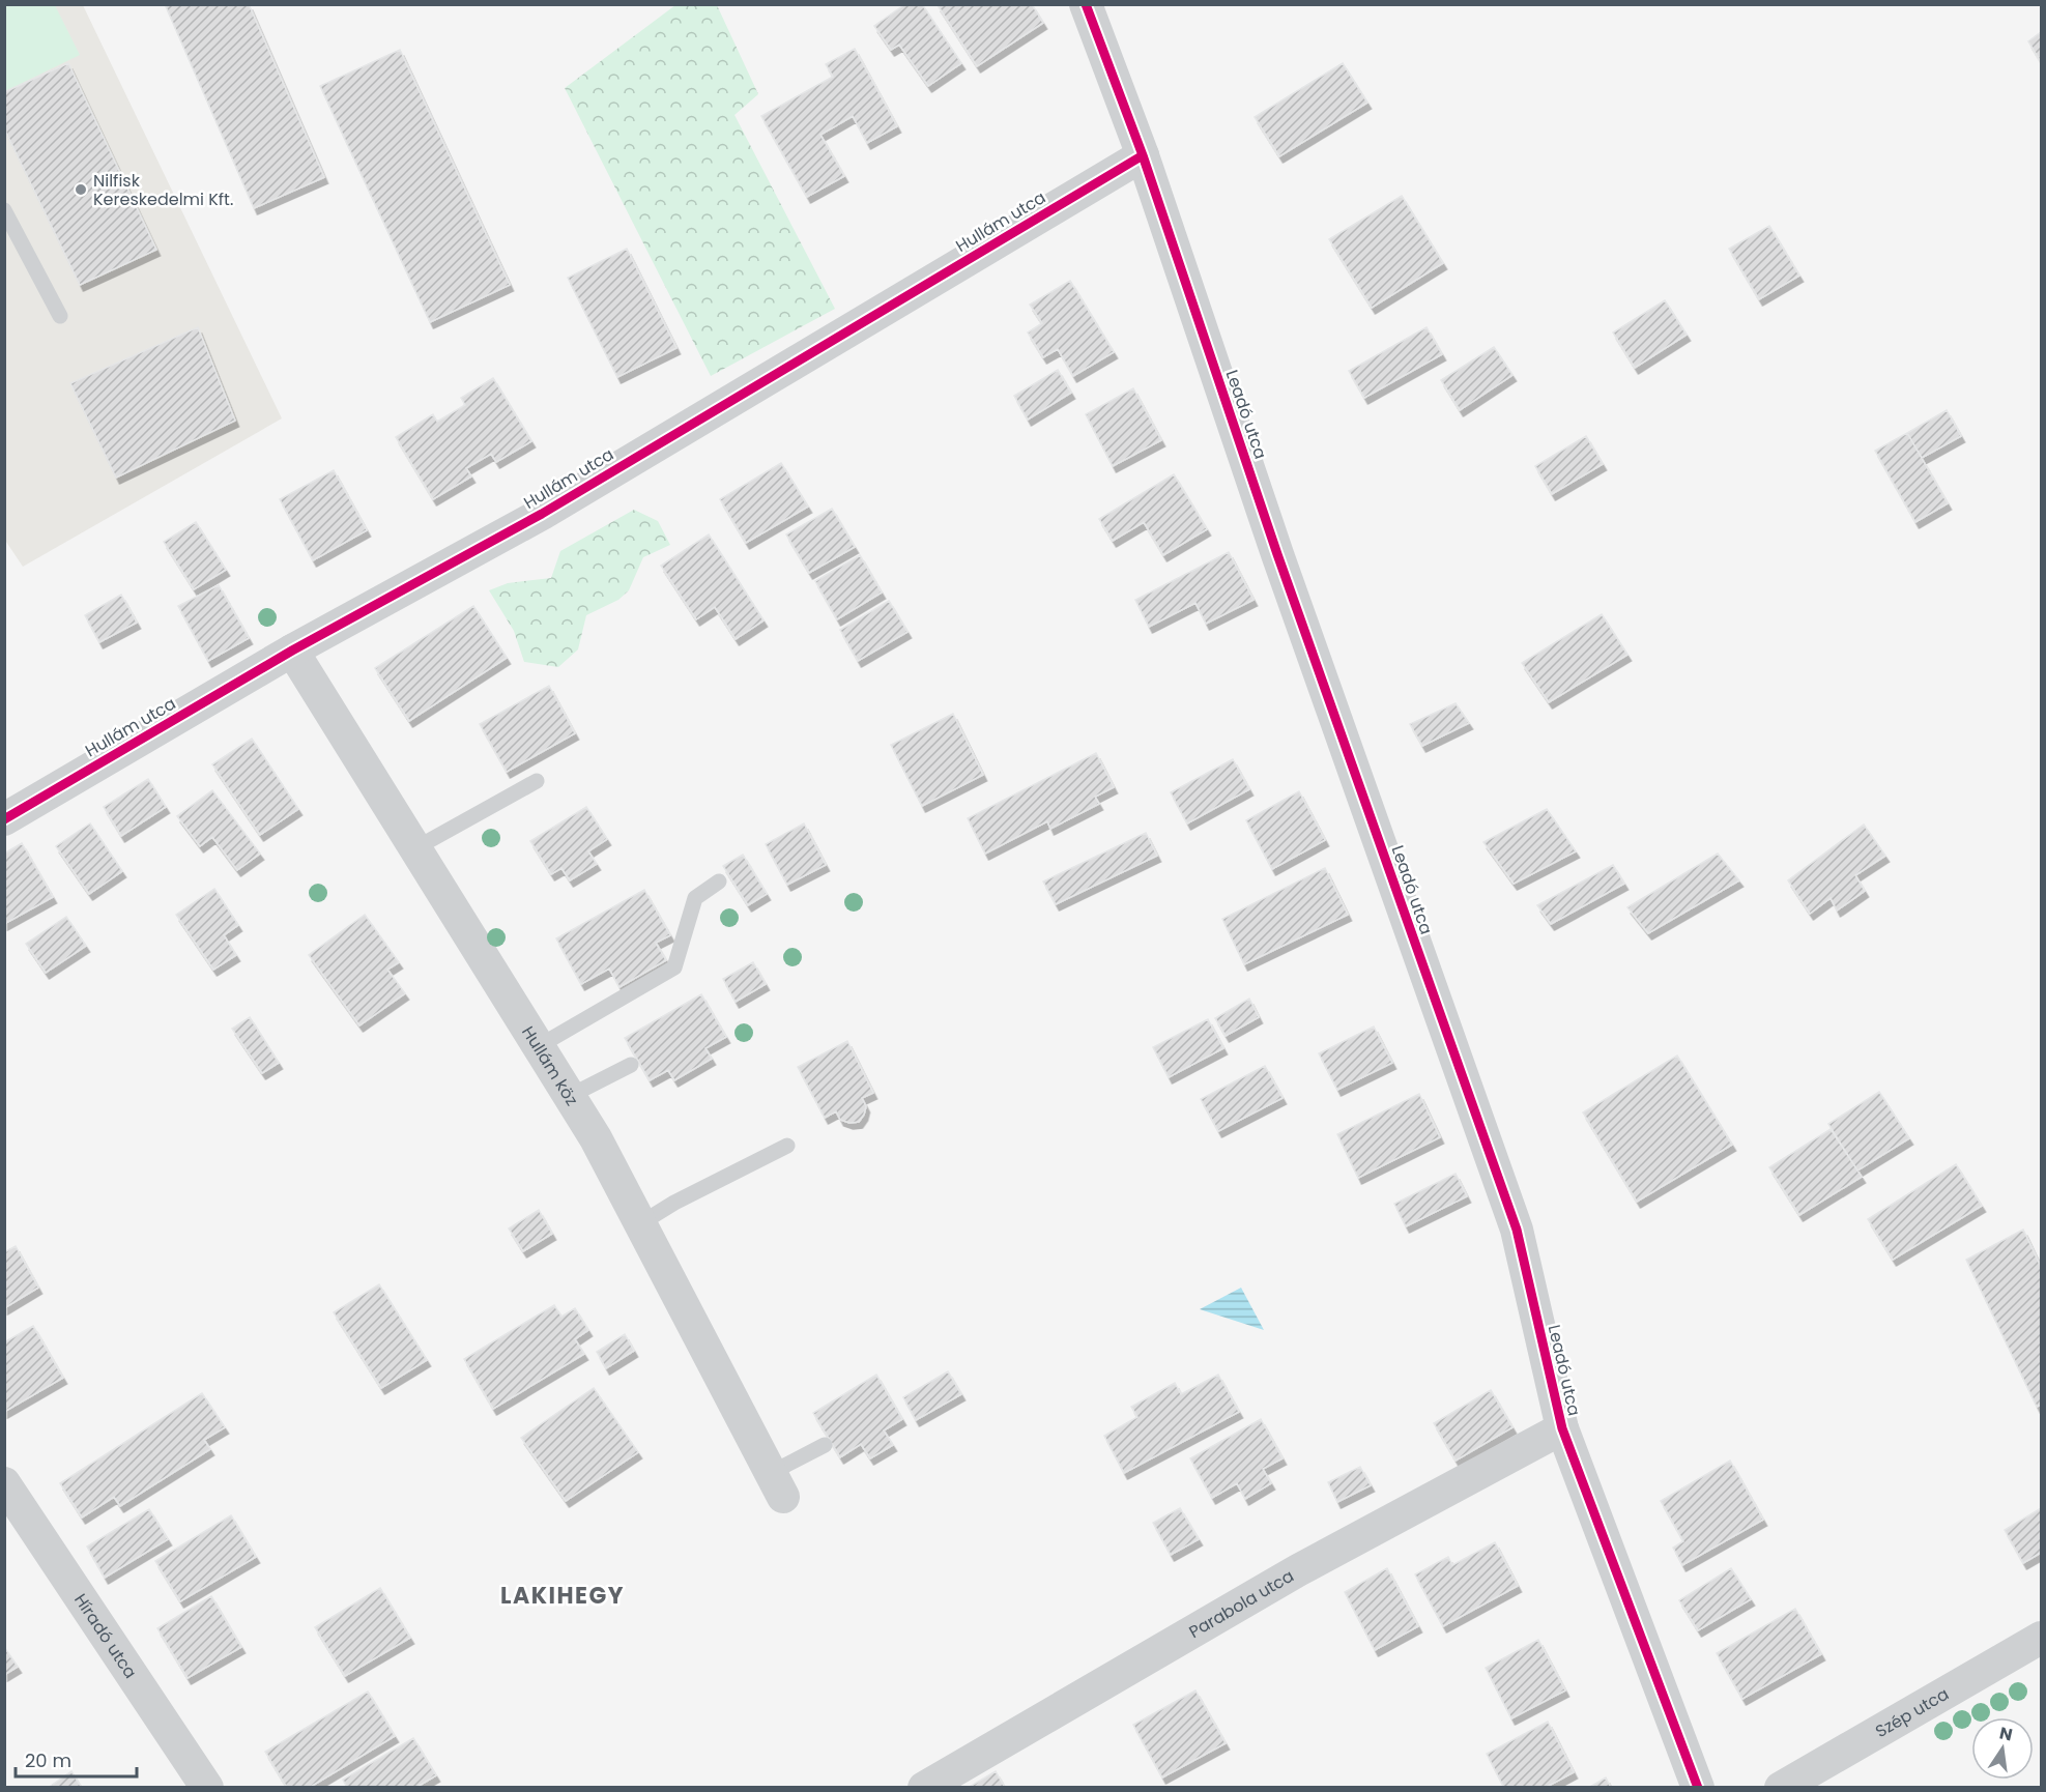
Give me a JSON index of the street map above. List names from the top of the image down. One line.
{"streets":{"street":["Hullám utca","Leadó utca","Hullám köz","Parabola utca","Híradó utca","Szép utca"]},"crossings":[["Hullám utca","Leadó utca"],["Hullám utca","Hullám köz"],["Leadó utca","Parabola utca"]],"districts":["LAKIHEGY"],"places":["Nilfisk Kereskedelmi Kft."],"scale_bar":"20 m","north":"top"}
